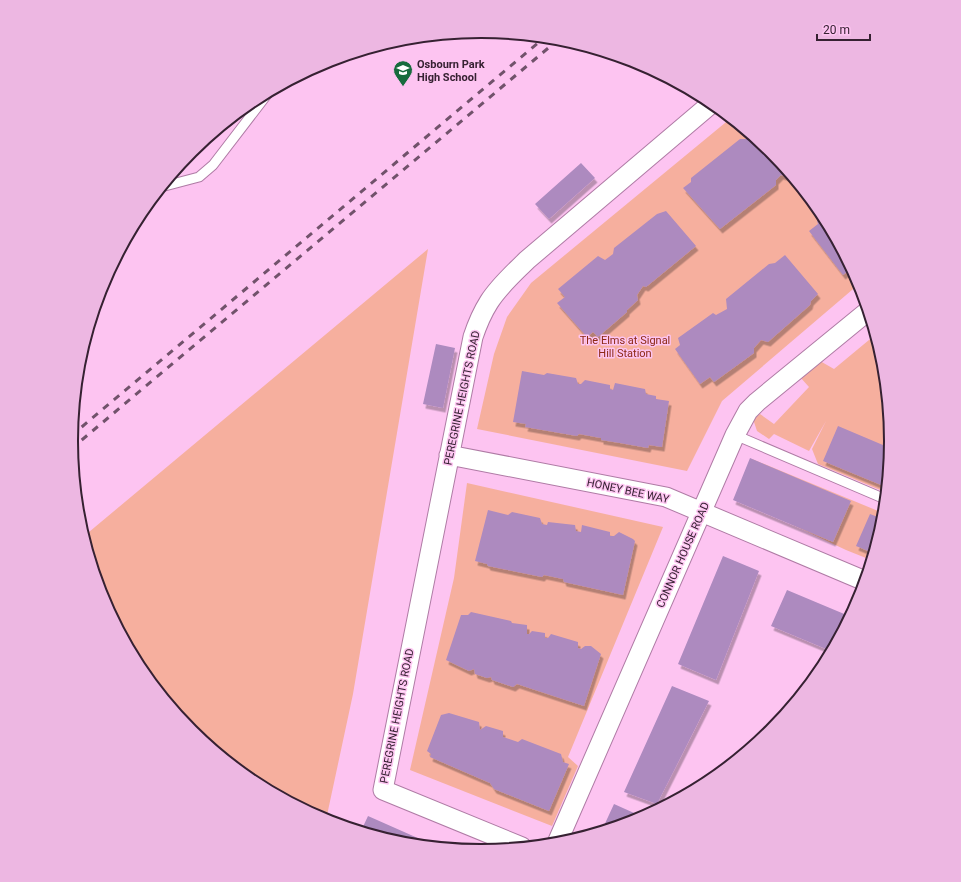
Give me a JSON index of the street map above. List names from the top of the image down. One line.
{"streets":{"street":["PEREGRINE HEIGHTS ROAD","HONEY BEE WAY","CONNOR HOUSE ROAD"]},"crossings":[["PEREGRINE HEIGHTS ROAD","HONEY BEE WAY"],["HONEY BEE WAY","CONNOR HOUSE ROAD"]],"parks":["The Elms at Signal Hill Station"],"places":{"school or university":["Osbourn Park High School"]},"scale_bar":"20 m"}
